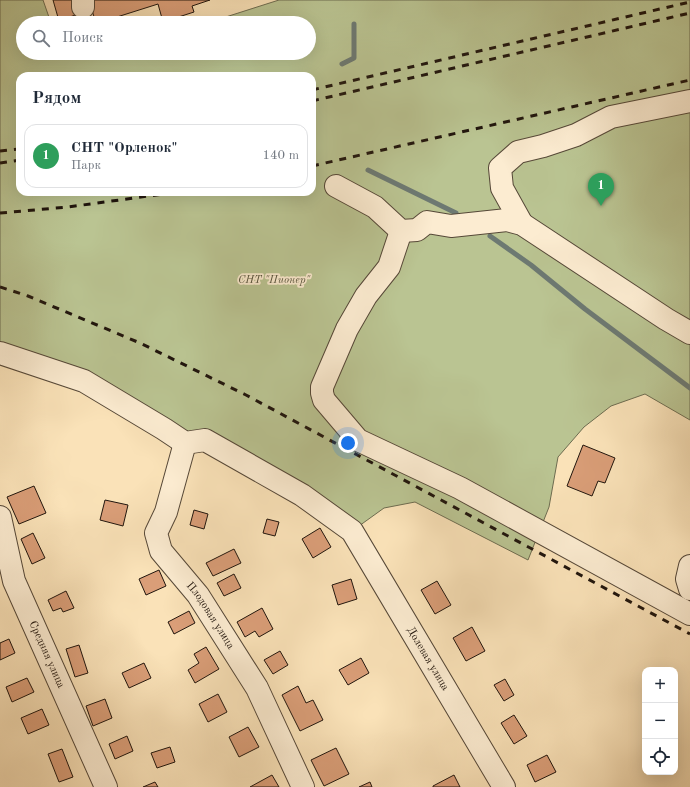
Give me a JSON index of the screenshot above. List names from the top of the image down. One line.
{"streets":{"street":["Плодовая улица","Средняя улица","Долевая улица"]},"crossings":[["Плодовая улица","Долевая улица"]],"parks":["СНТ \"Пионер\""],"page":{"search":"Поиск","heading":"Рядом","list":[{"mark":"1","name":"СНТ \"Орленок\"","note":"Парк","value":"140 m"}],"pins":"1","map_buttons":["+","−"]}}
